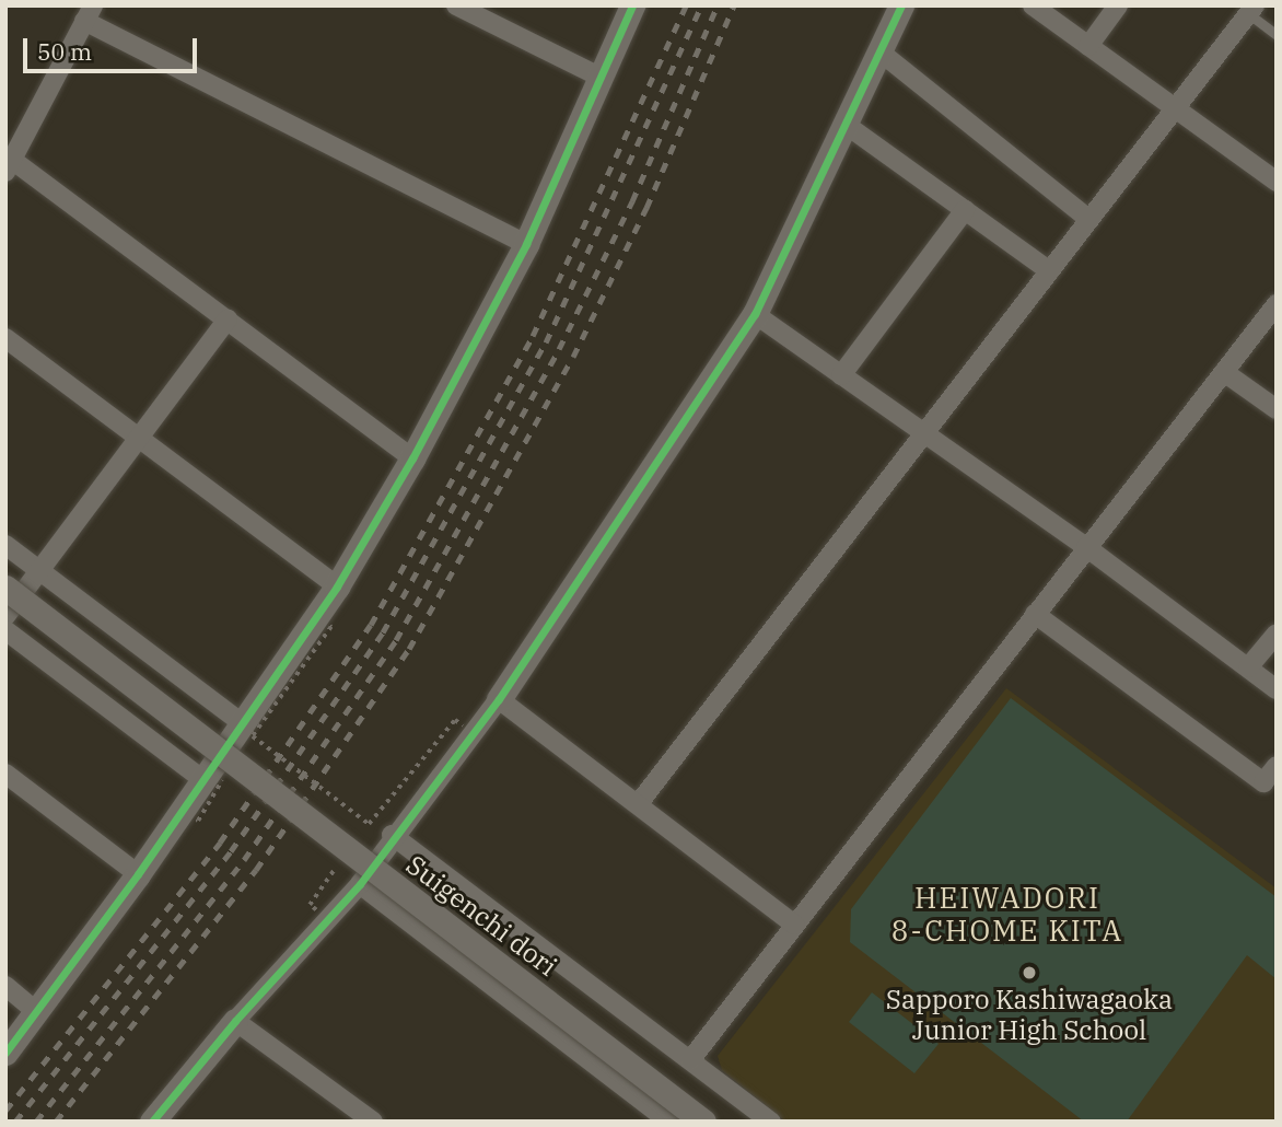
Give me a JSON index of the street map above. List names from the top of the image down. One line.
{"streets":{"street":["Suigenchi dori"]},"districts":["HEIWADORI 8-CHOME KITA"],"places":["Sapporo Kashiwagaoka Junior High School"],"scale_bar":"50 m"}
